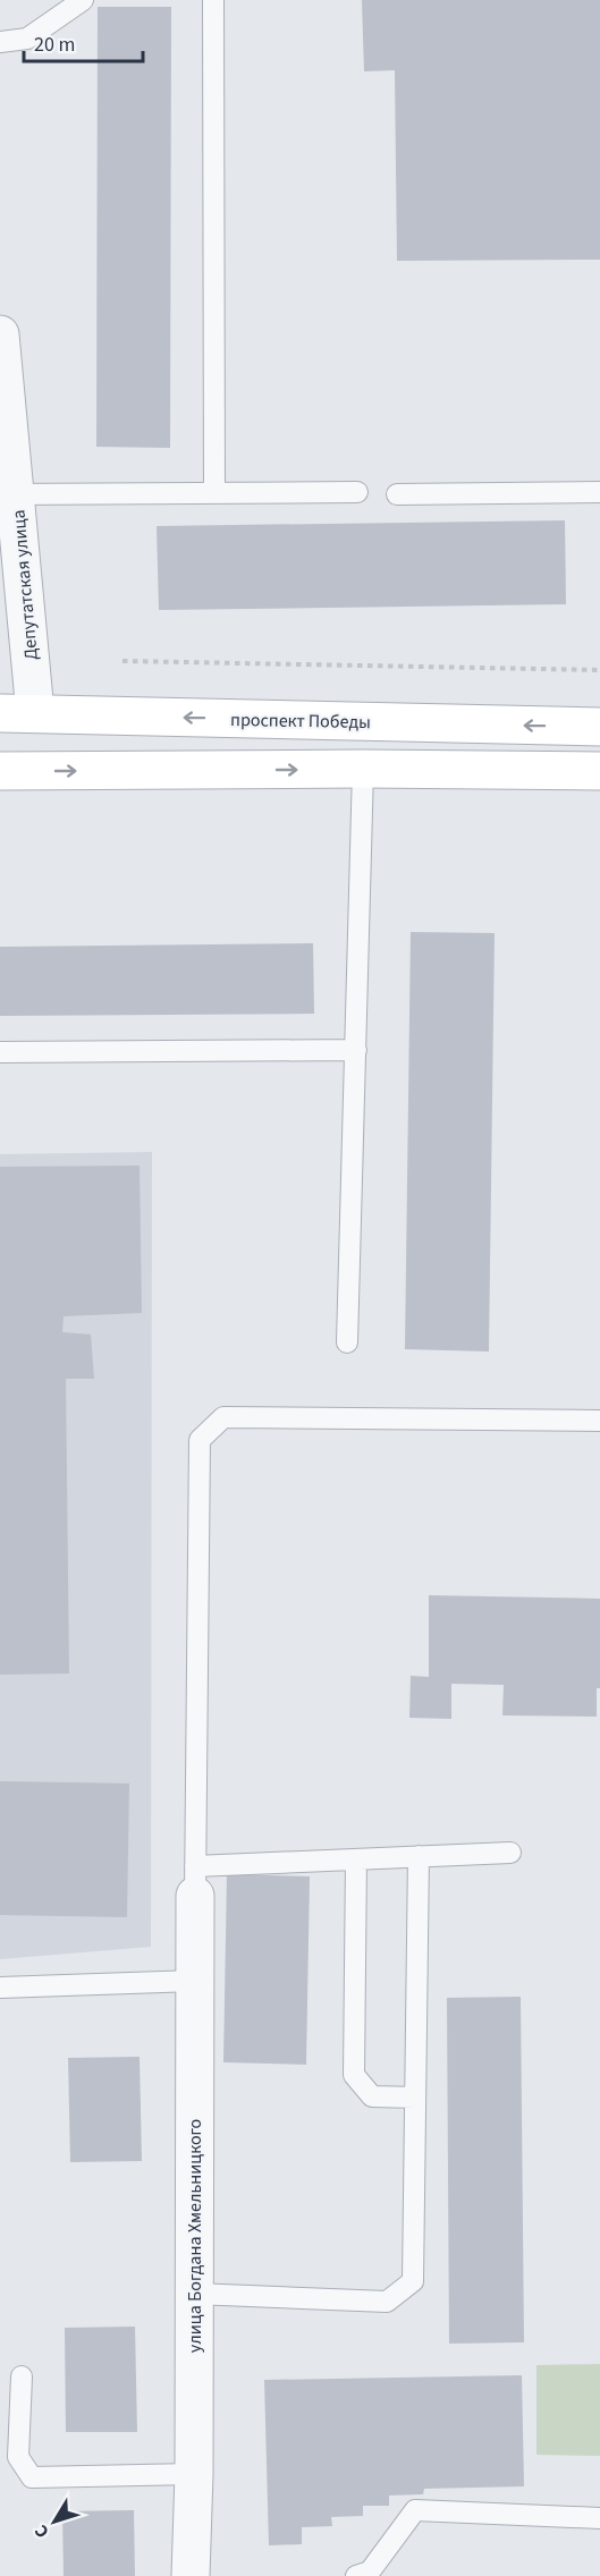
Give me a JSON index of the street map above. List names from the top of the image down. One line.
{"streets":{"main road":["проспект Победы"],"street":["Депутатская улица","улица Богдана Хмельницкого"]},"crossings":[["Депутатская улица","проспект Победы"]],"scale_bar":"20 m","north":"bottom left"}
